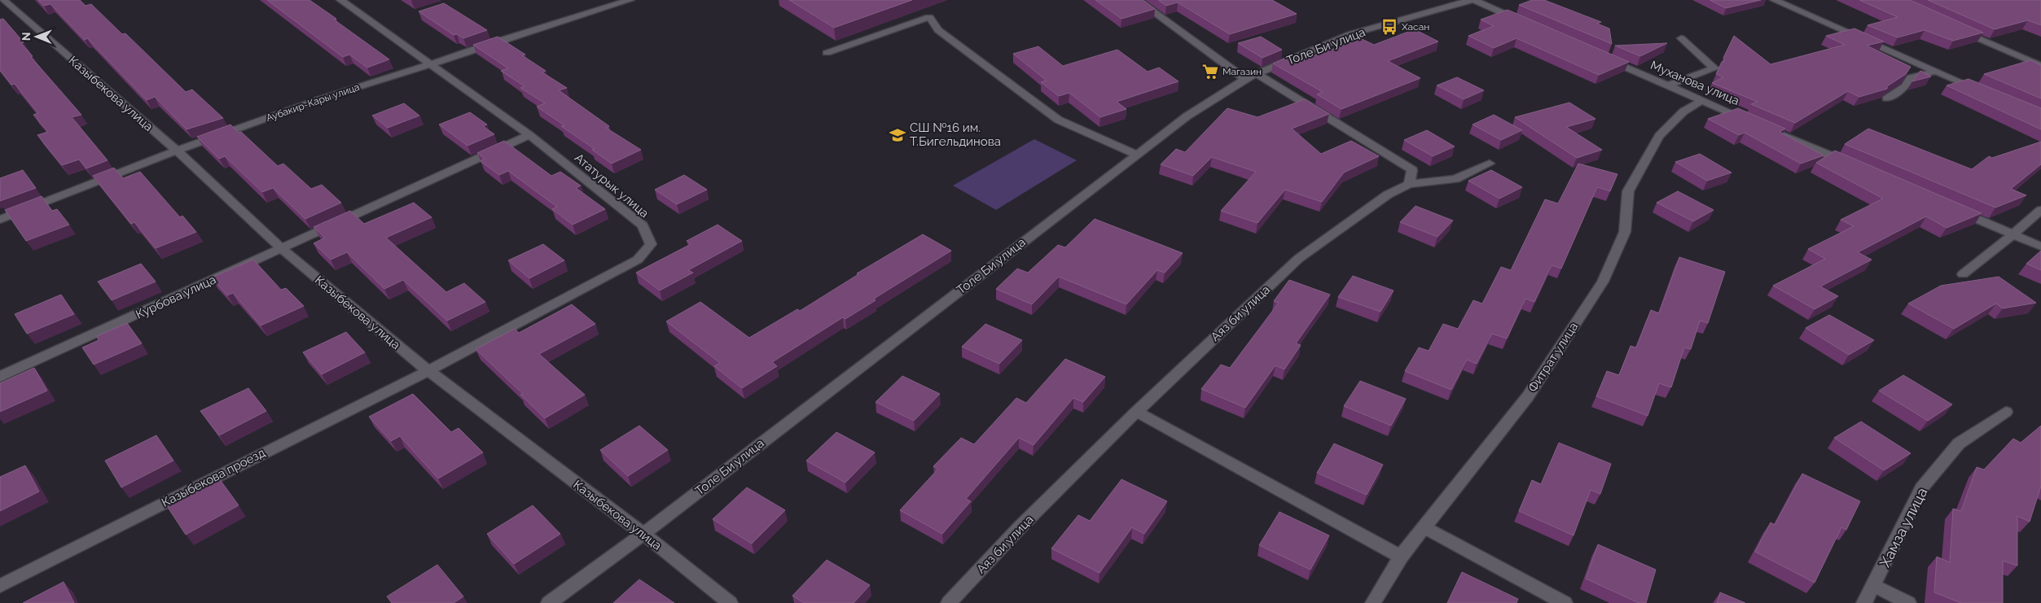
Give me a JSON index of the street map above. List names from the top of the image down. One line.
{"streets":{"street":["Толе Би улица","Муханова улица","Казыбекова улица","Аубакир-Кары улица","Ататурык улица","Курбова улица","Аяз би улица","Фитрат улица","Казыбекова проезд","Хамза улица"]},"crossings":[["Толе Би улица","Казыбекова улица"],["Муханова улица","Фитрат улица"],["Казыбекова улица","Аубакир-Кары улица"],["Казыбекова улица","Ататурык улица"],["Казыбекова улица","Курбова улица"],["Казыбекова улица","Казыбекова проезд"],["Аубакир-Кары улица","Ататурык улица"],["Ататурык улица","Курбова улица"],["Ататурык улица","Казыбекова проезд"]],"places":{"bus stop":["Хасан"],"supermarket":["Магазин"],"school or university":["СШ №16 им. Т.Бигельдинова"]},"north":"left"}
